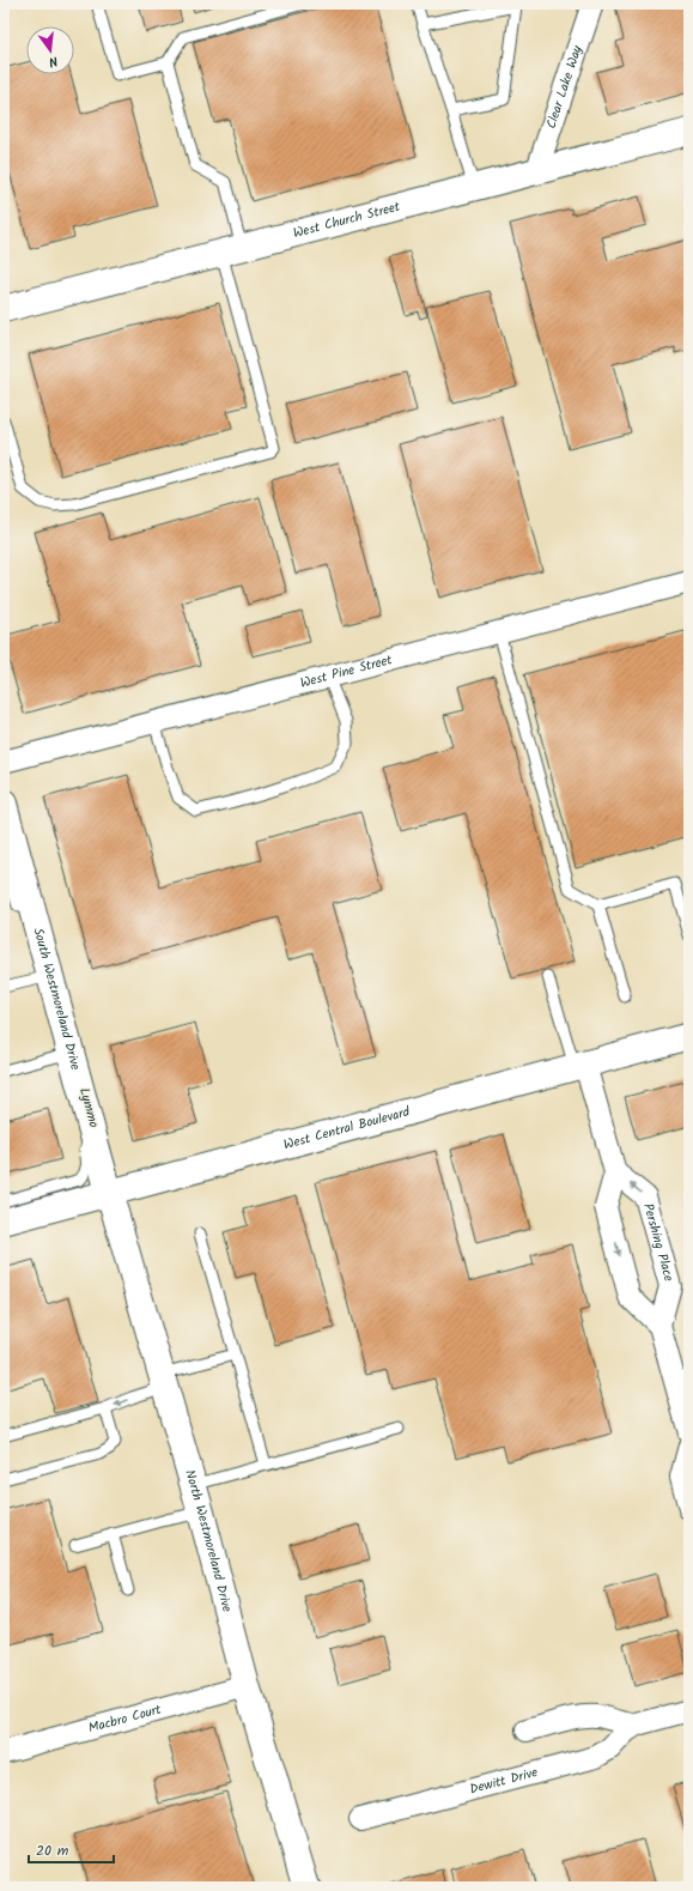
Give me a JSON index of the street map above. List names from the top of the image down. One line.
{"streets":{"street":["Clear Lake Way","West Church Street","West Pine Street","South Westmoreland Drive","West Central Boulevard","Pershing Place","North Westmoreland Drive","Macbro Court","Dewitt Drive"],"lane":["Lymmo"]},"crossings":[["Clear Lake Way","West Church Street"],["South Westmoreland Drive","West Central Boulevard"],["South Westmoreland Drive","North Westmoreland Drive"],["West Central Boulevard","North Westmoreland Drive"],["North Westmoreland Drive","Macbro Court"]],"scale_bar":"20 m","north":"bottom"}
